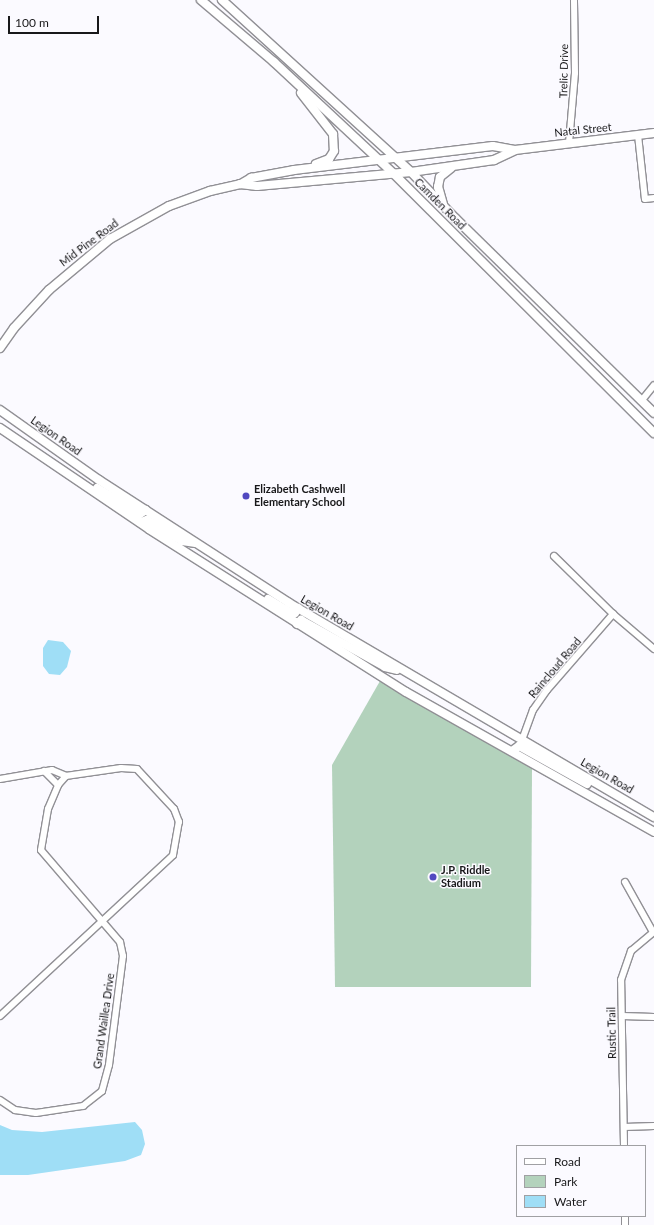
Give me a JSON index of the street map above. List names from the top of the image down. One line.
{"streets":{"main road":["Natal Street","Camden Road","Mid Pine Road","Legion Road"],"street":["Trelic Drive","Raincloud Road","Grand Waillea Drive","Rustic Trail"]},"crossings":[["Trelic Drive","Natal Street"],["Natal Street","Camden Road"],["Natal Street","Mid Pine Road"],["Camden Road","Mid Pine Road"],["Legion Road","Raincloud Road"]],"places":["Elizabeth Cashwell Elementary School","J.P. Riddle Stadium"],"legend":["Road","Park","Water"],"scale_bar":"100 m"}
